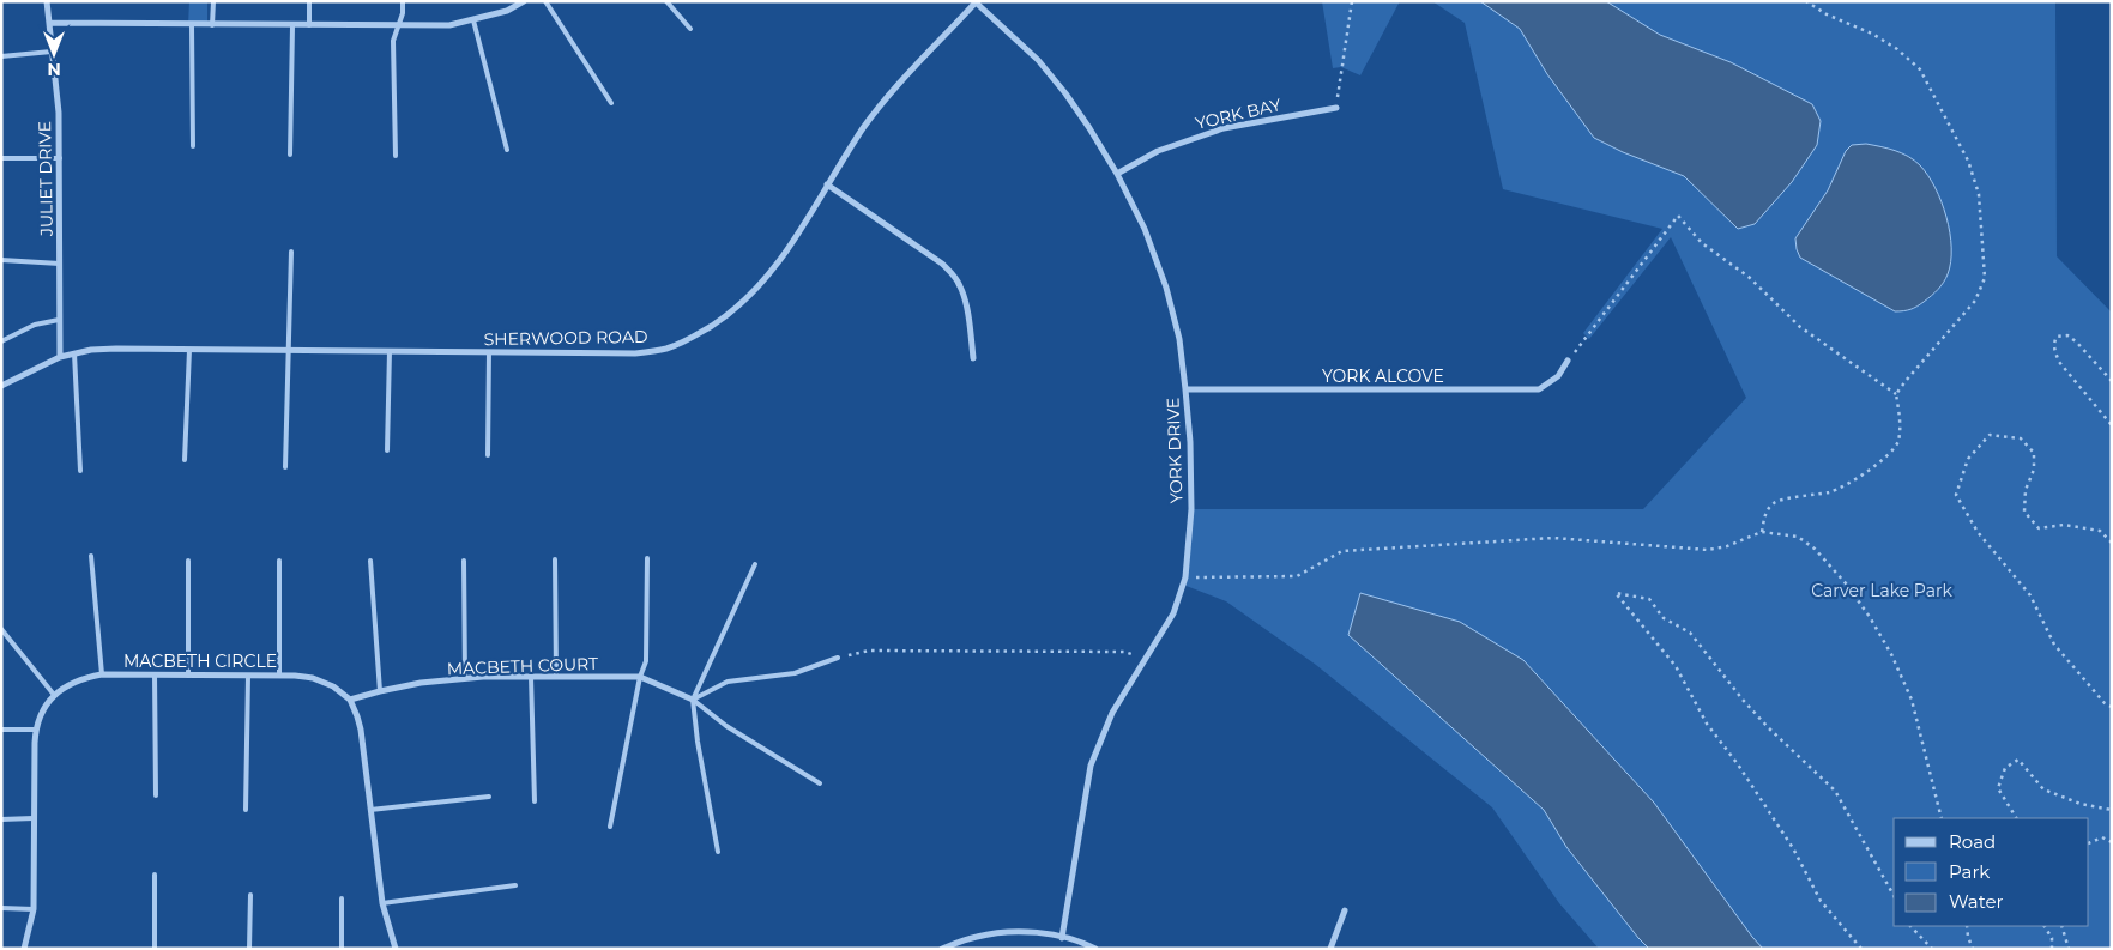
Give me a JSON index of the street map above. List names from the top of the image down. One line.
{"streets":{"street":["YORK BAY","JULIET DRIVE","SHERWOOD ROAD","YORK ALCOVE","YORK DRIVE","MACBETH CIRCLE","MACBETH COURT"]},"crossings":[["YORK BAY","YORK DRIVE"],["JULIET DRIVE","SHERWOOD ROAD"],["SHERWOOD ROAD","YORK DRIVE"],["YORK ALCOVE","YORK DRIVE"],["MACBETH CIRCLE","MACBETH COURT"]],"parks":["Carver Lake Park"],"legend":["Road","Park","Water"],"north":"bottom"}
